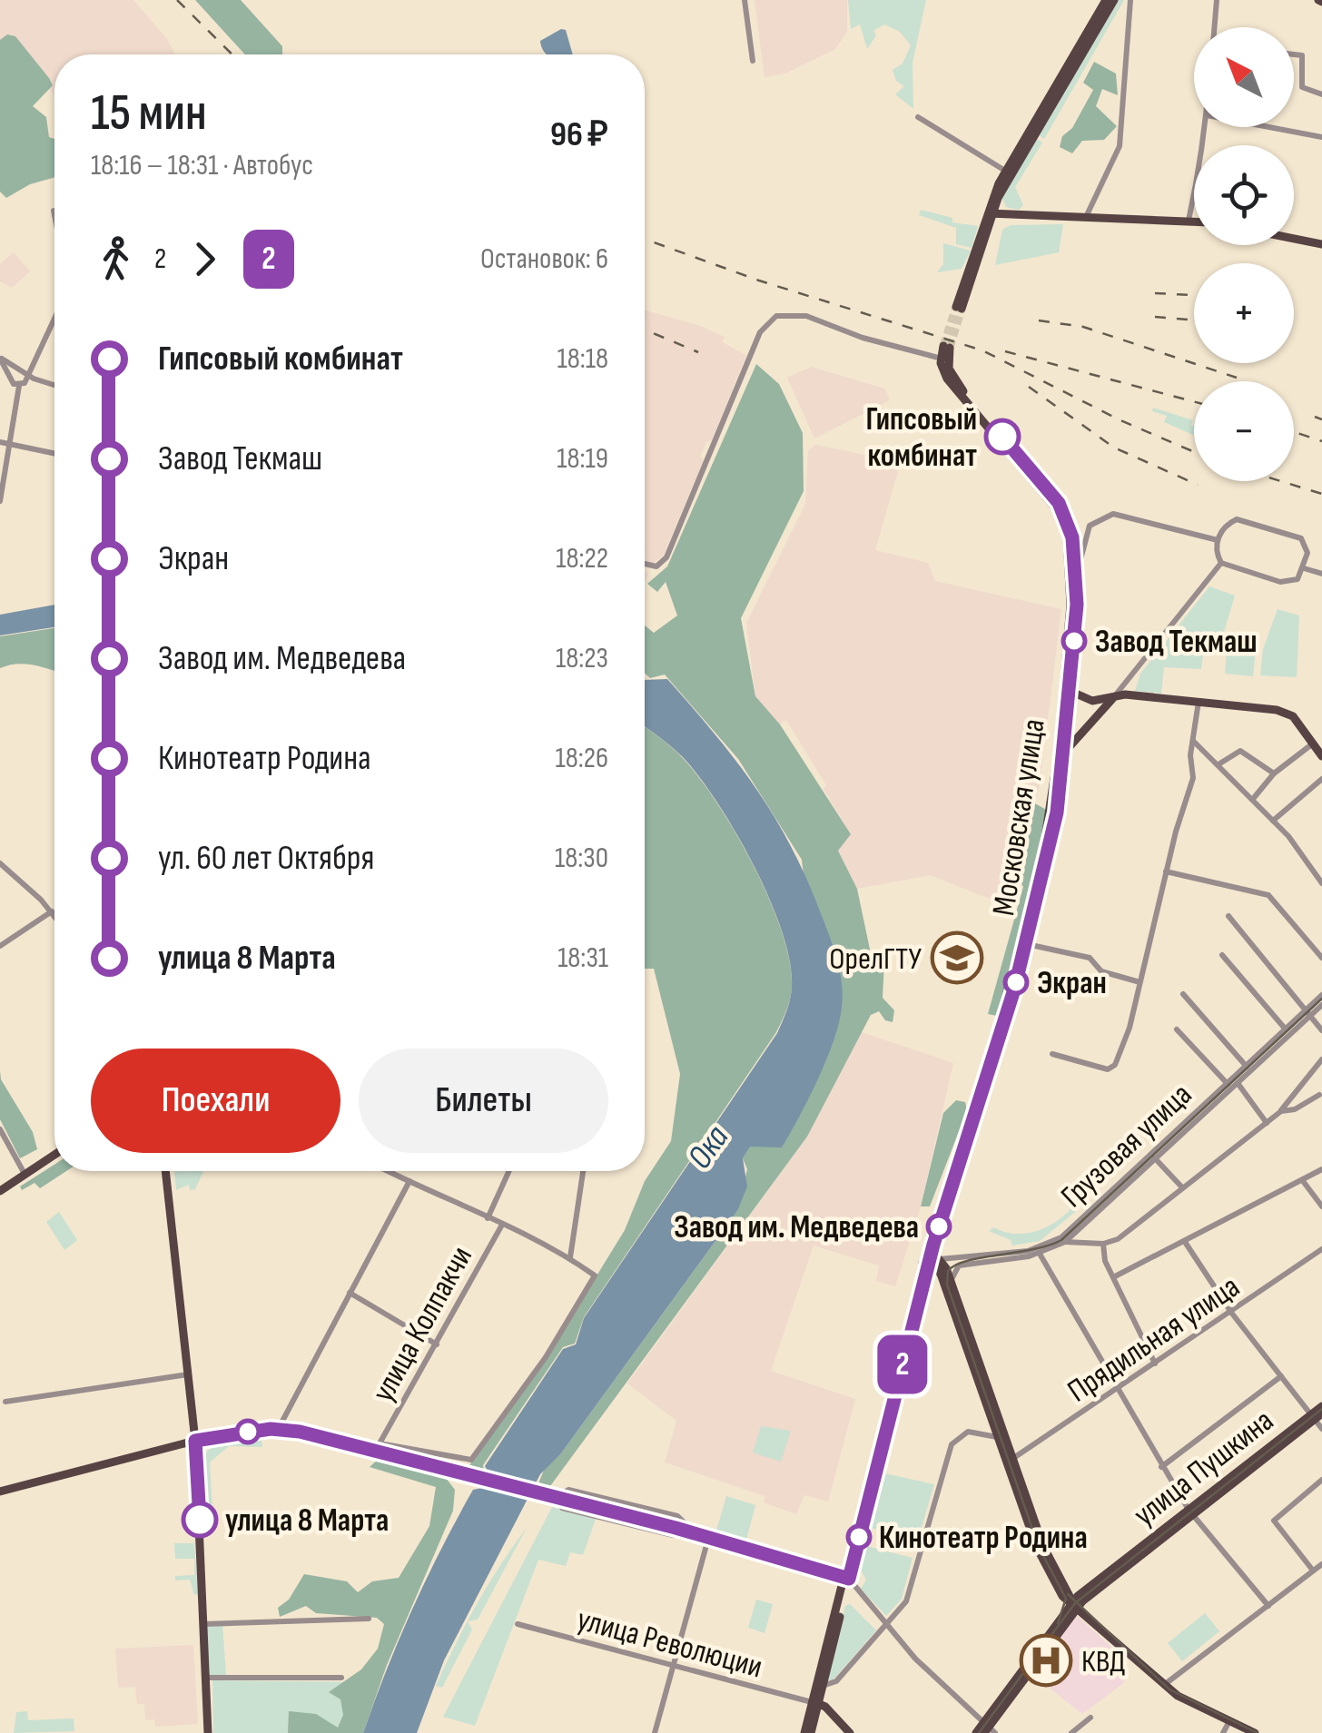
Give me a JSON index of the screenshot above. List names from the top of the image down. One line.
{"streets":{"main road":["Московская улица","улица Пушкина"],"street":["Грузовая улица","улица Колпакчи","Прядильная улица","улица Революции"]},"crossings":[["Московская улица","Грузовая улица"],["Московская улица","улица Революции"]],"water":["Ока"],"places":{"other":["Гипсовый комбинат","Завод Текмаш","Экран","Завод им. Медведева","улица 8 Марта","Кинотеатр Родина"],"school or university":["ОрелГТУ"],"hospital":["КВД"]},"lines":["bus line 2"],"north":"top left","page":{"on_map":"2","map_buttons":["+","−"],"heading":["15 мин","18:16 – 18:31 · Автобус","96 ₽"],"legs":["2","2","Остановок: 6"],"list":[{"name":"Гипсовый комбинат","value":"18:18"},{"name":"Завод Текмаш","value":"18:19"},{"name":"Экран","value":"18:22"},{"name":"Завод им. Медведева","value":"18:23"},{"name":"Кинотеатр Родина","value":"18:26"},{"name":"ул. 60 лет Октября","value":"18:30"},{"name":"улица 8 Марта","value":"18:31"}],"buttons":["Поехали","Билеты"]}}
